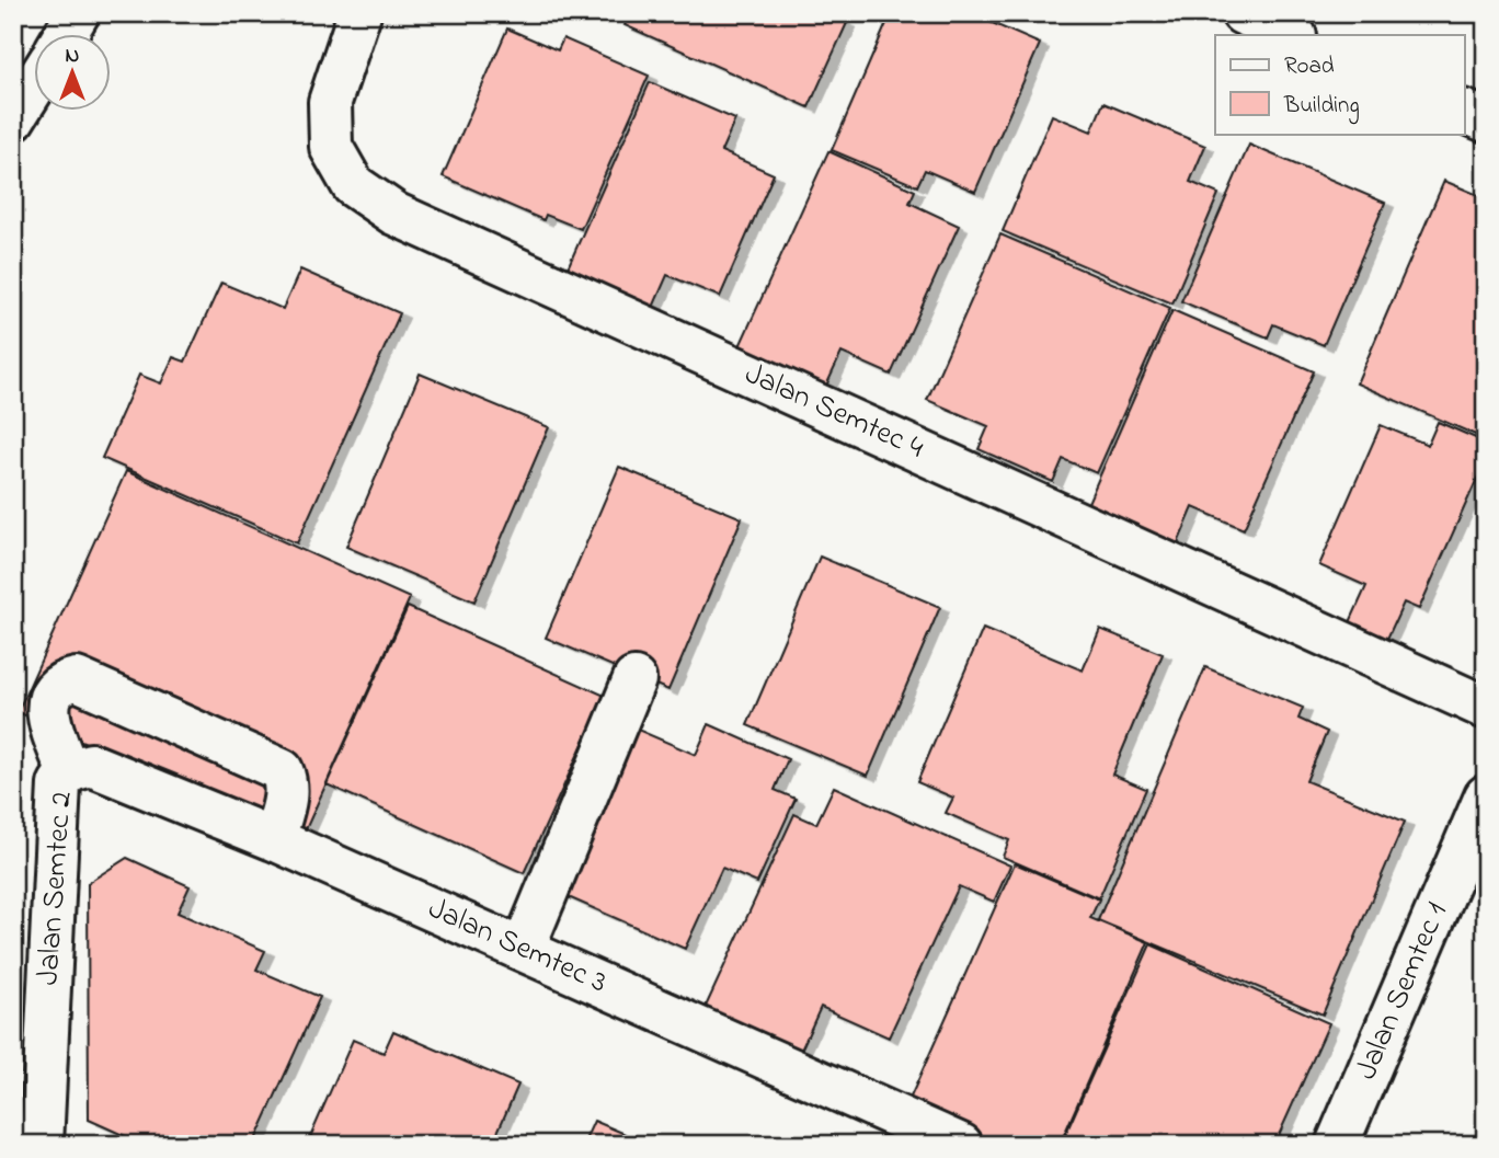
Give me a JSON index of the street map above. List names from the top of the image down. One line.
{"streets":{"main road":["Jalan Semtec 4","Jalan Semtec 2","Jalan Semtec 3","Jalan Semtec 1"]},"crossings":[["Jalan Semtec 2","Jalan Semtec 3"]],"legend":["Road","Building"],"north":"top"}
